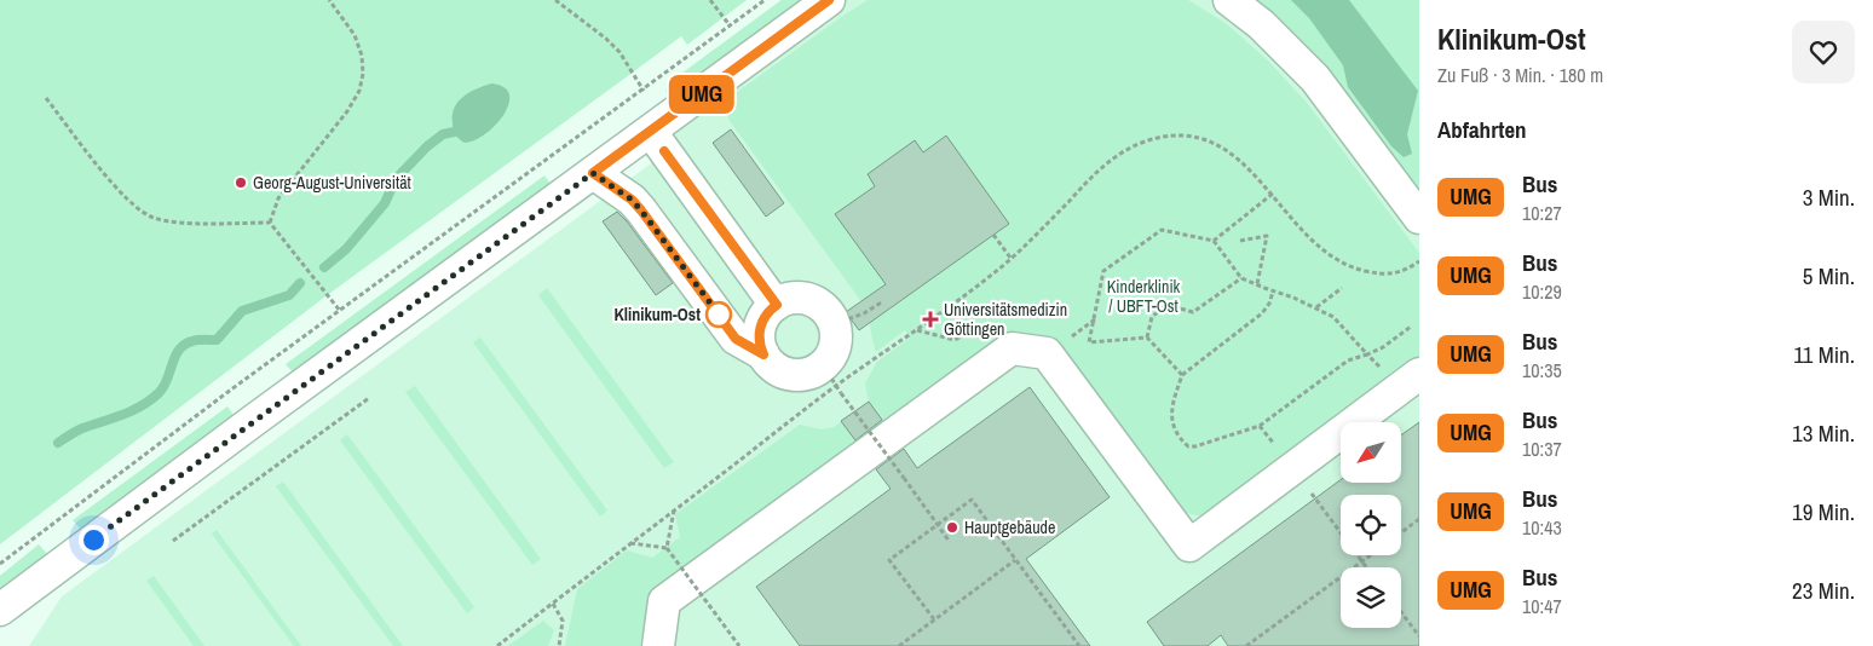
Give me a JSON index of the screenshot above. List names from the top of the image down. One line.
{"parks":["Kinderklinik / UBFT-Ost"],"places":{"other":["Georg-August-Universität","Klinikum-Ost","Hauptgebäude"],"health":["Universitätsmedizin Göttingen"]},"lines":["bus line UMG"],"north":"bottom left","page":{"on_map":"UMG","heading":[["Klinikum-Ost","Zu Fuß · 3 Min. · 180 m"],"Abfahrten"],"list":[{"mark":"UMG","name":"Bus","note":"10:27","value":"3 Min."},{"mark":"UMG","name":"Bus","note":"10:29","value":"5 Min."},{"mark":"UMG","name":"Bus","note":"10:35","value":"11 Min."},{"mark":"UMG","name":"Bus","note":"10:37","value":"13 Min."},{"mark":"UMG","name":"Bus","note":"10:43","value":"19 Min."},{"mark":"UMG","name":"Bus","note":"10:47","value":"23 Min."}]}}
